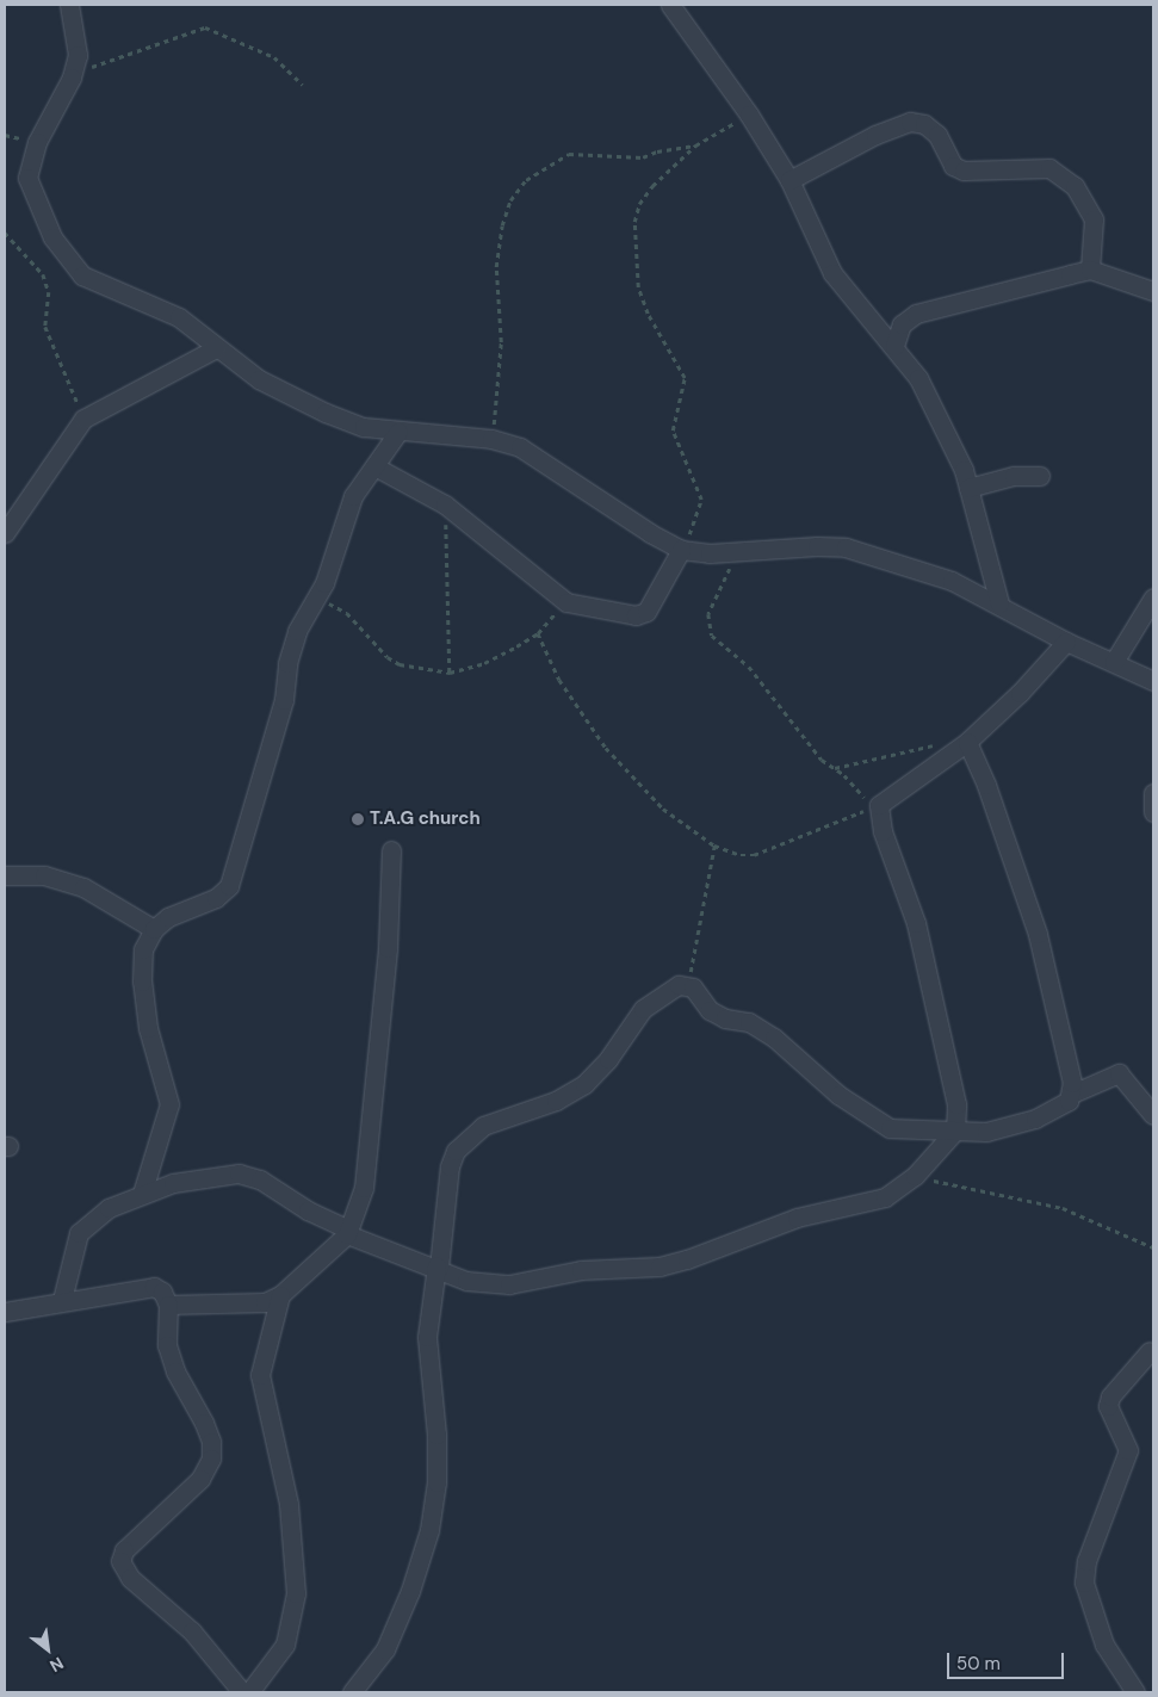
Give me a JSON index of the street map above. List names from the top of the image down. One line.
{"places":["T.A.G church"],"scale_bar":"50 m","north":"bottom right"}
